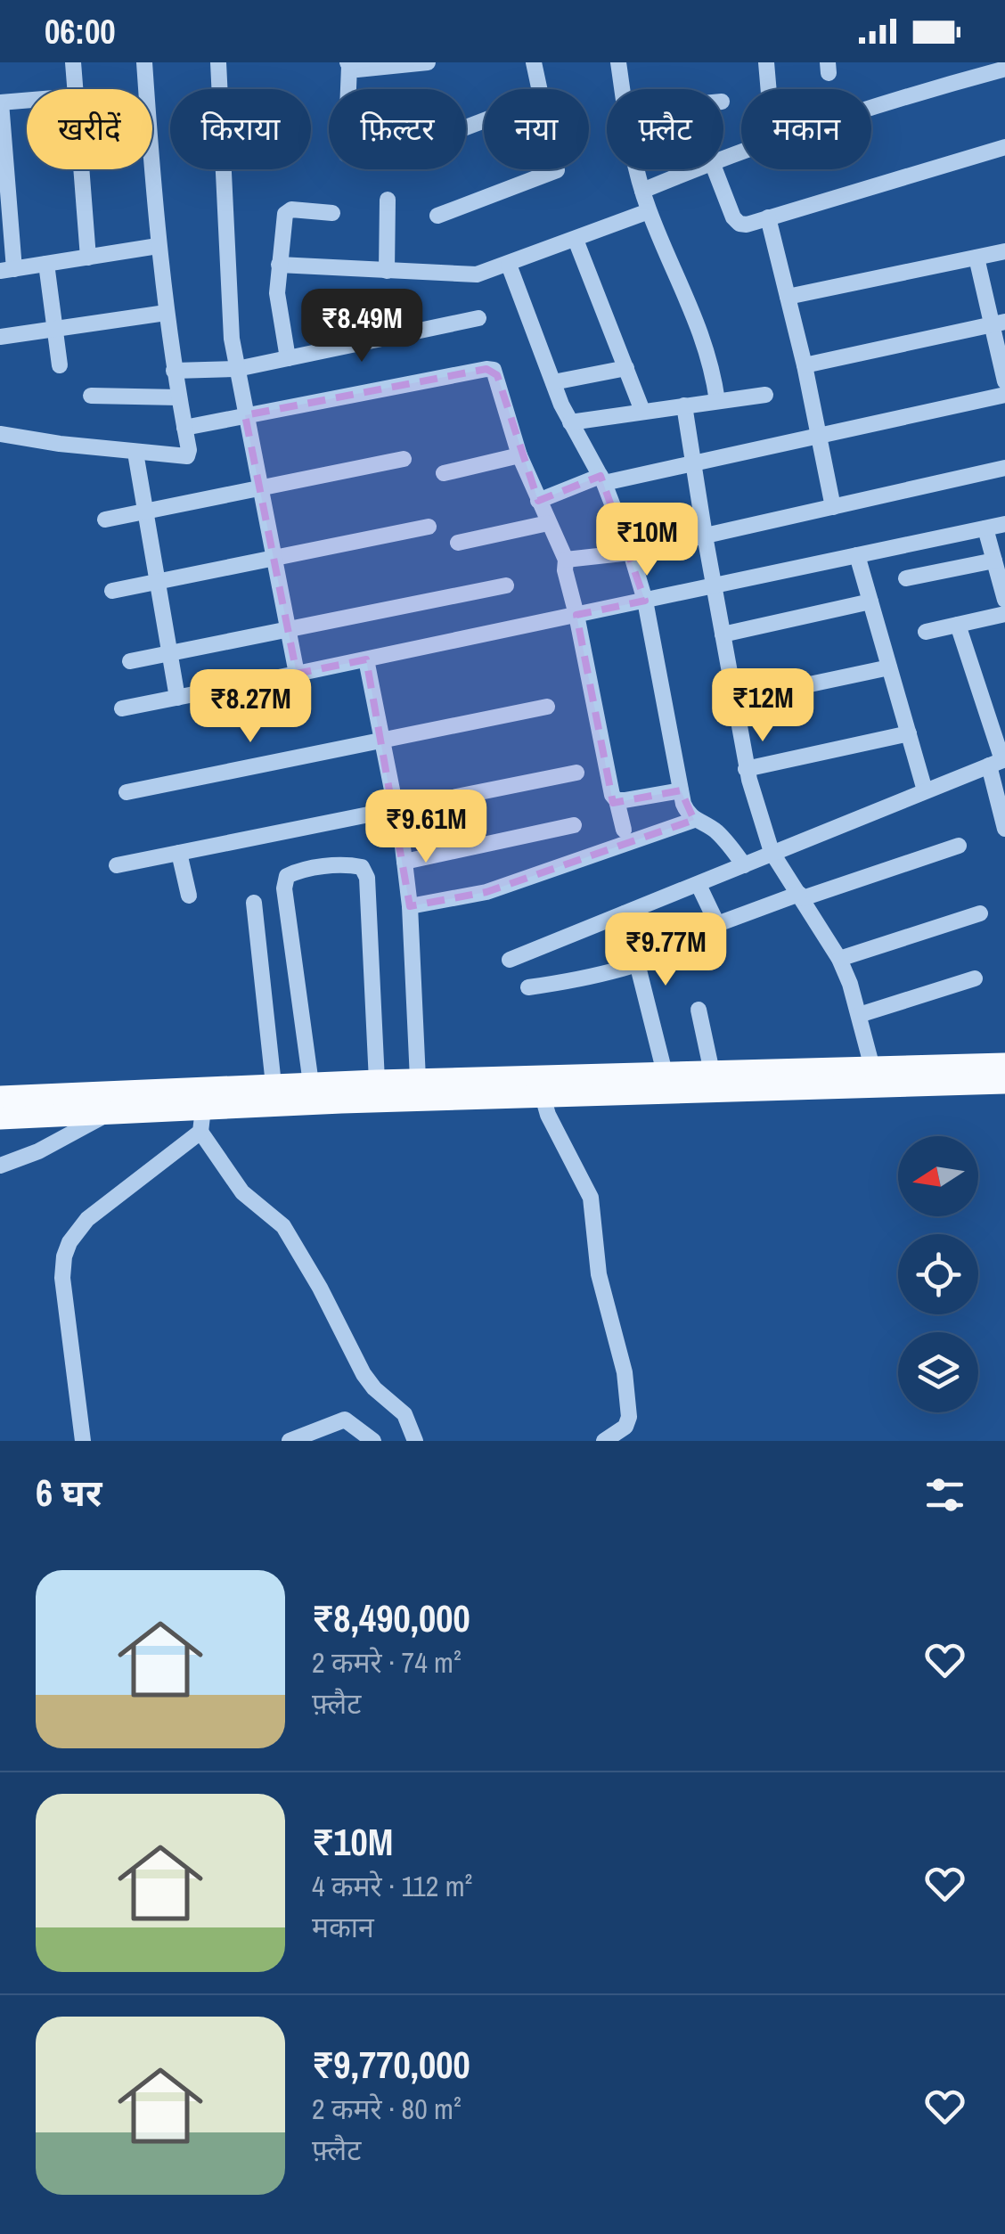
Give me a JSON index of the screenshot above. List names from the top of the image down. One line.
{"north":"left","page":{"status":"06:00","chip":["खरीदें","किराया","फ़िल्टर","नया","फ़्लैट","मकान"],"price":["₹8.49M","₹10M","₹12M","₹8.27M","₹9.61M","₹9.77M"],"heading":"6 घर","list":[{"name":"₹8,490,000","note":"2 कमरे · 74 m² · फ़्लैट"},{"name":"₹10M","note":"4 कमरे · 112 m² · मकान"},{"name":"₹9,770,000","note":"2 कमरे · 80 m² · फ़्लैट"}]}}
